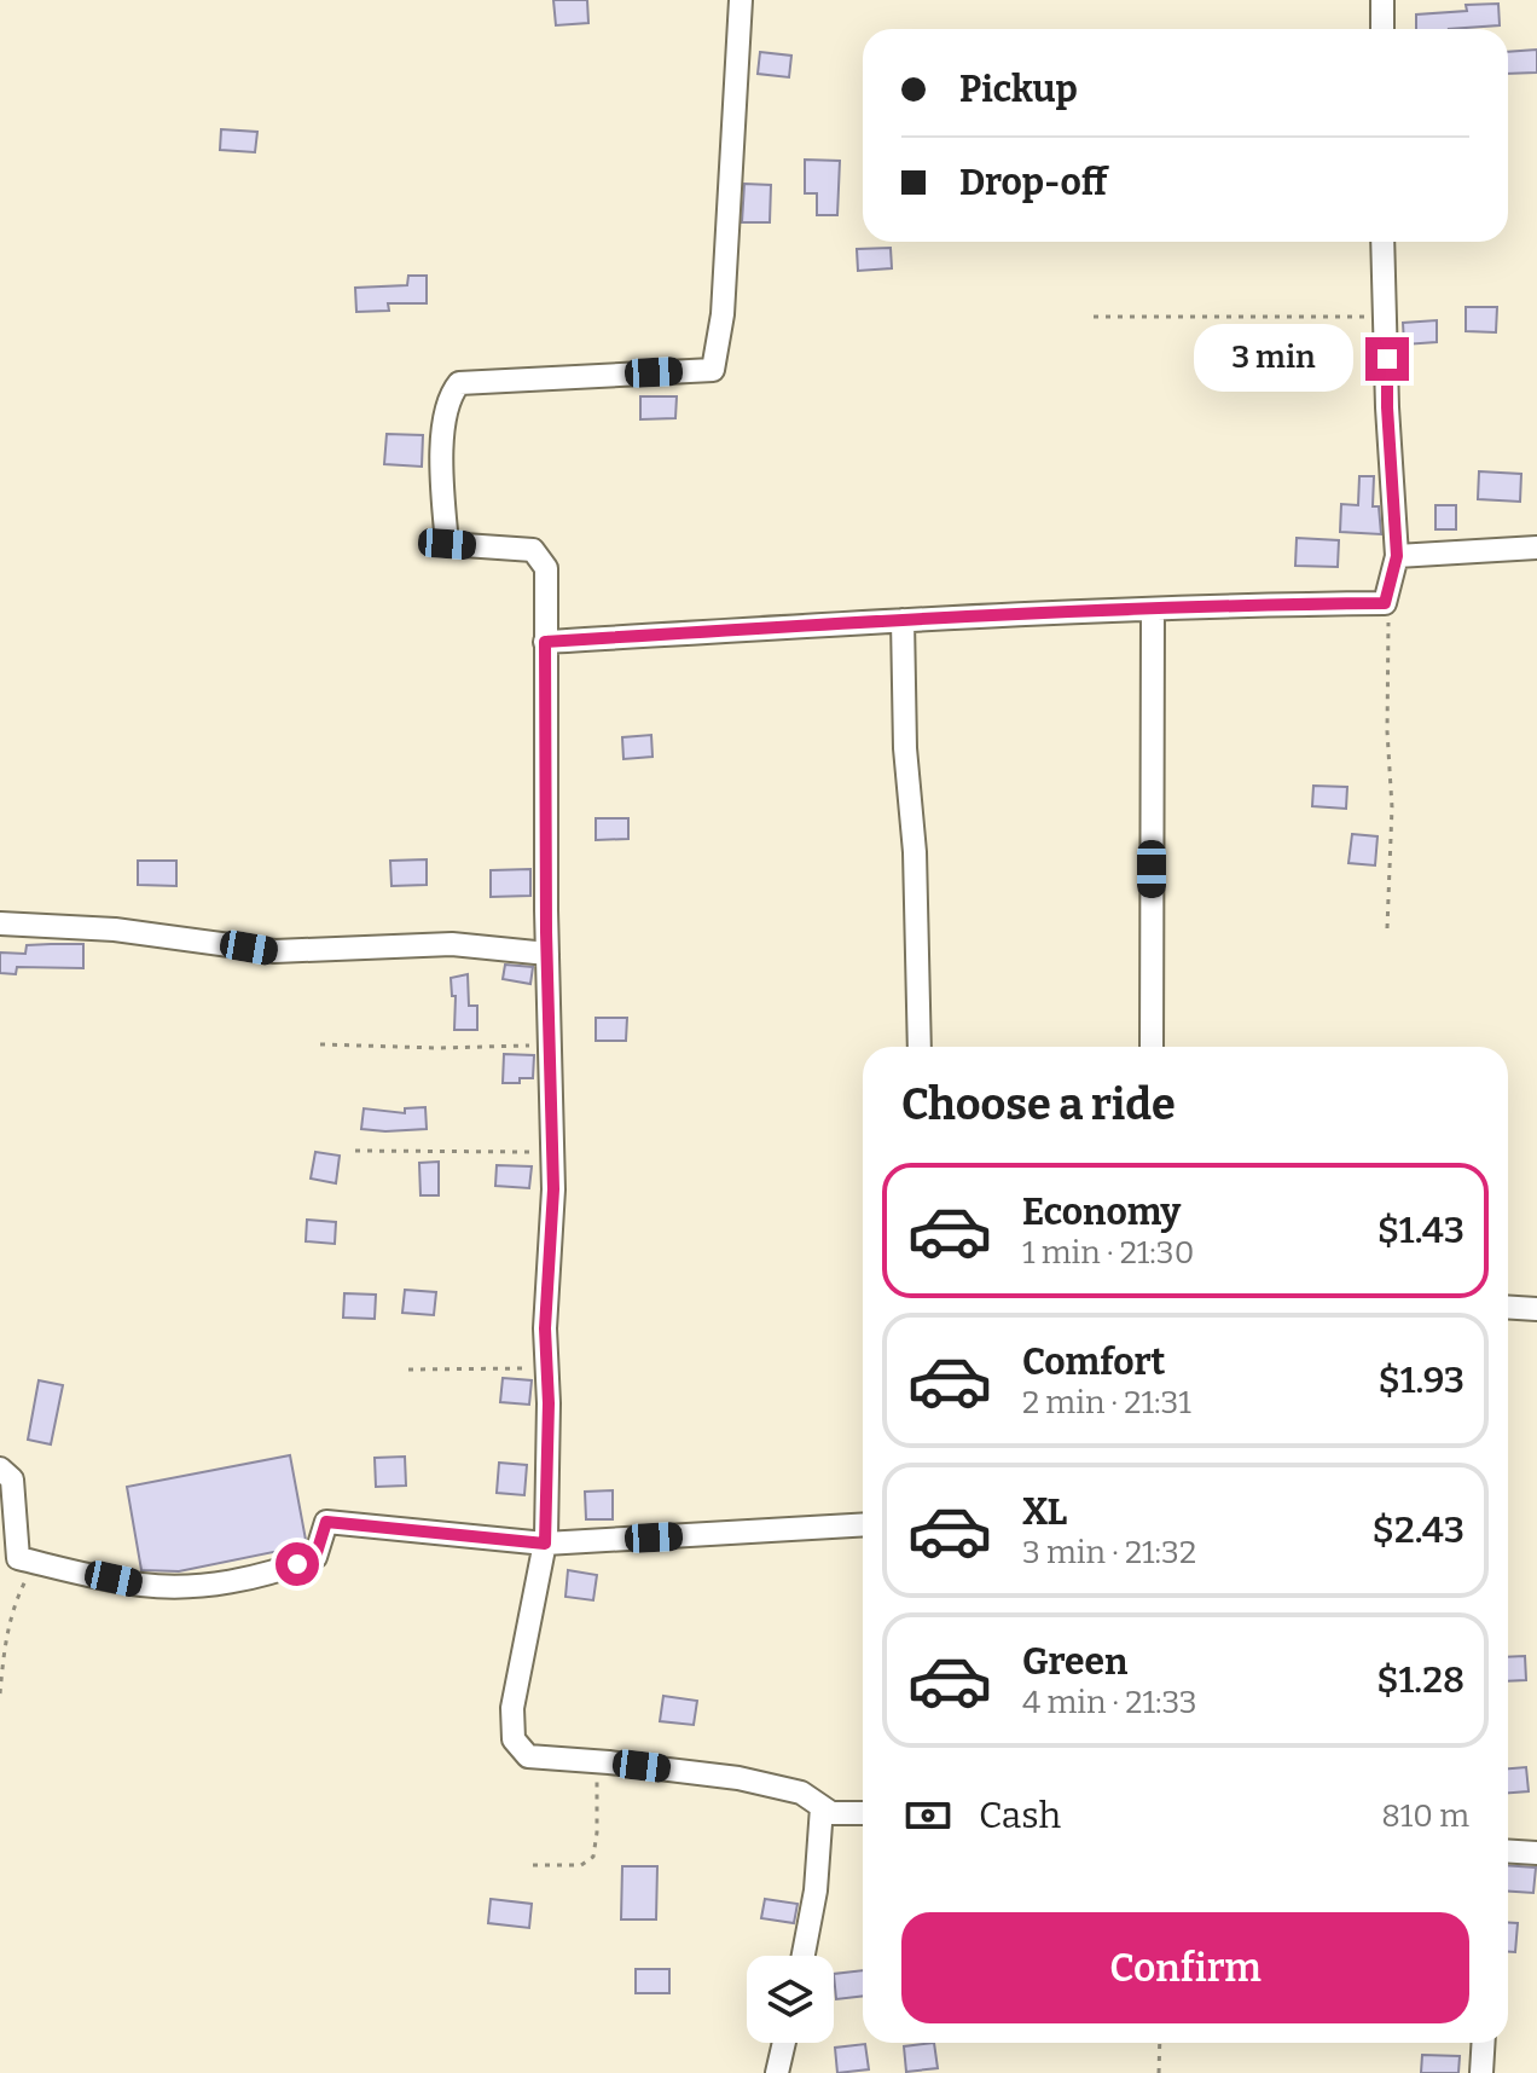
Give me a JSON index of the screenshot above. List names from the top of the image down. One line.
{"page":{"banner":["Pickup","Drop-off"],"bubble":"3 min","heading":"Choose a ride","list":[{"name":"Economy","note":"1 min · 21:30","value":"$1.43"},{"name":"Comfort","note":"2 min · 21:31","value":"$1.93"},{"name":"XL","note":"3 min · 21:32","value":"$2.43"},{"name":"Green","note":"4 min · 21:33","value":"$1.28"}],"pay":["Cash","810 m"],"buttons":"Confirm"}}
